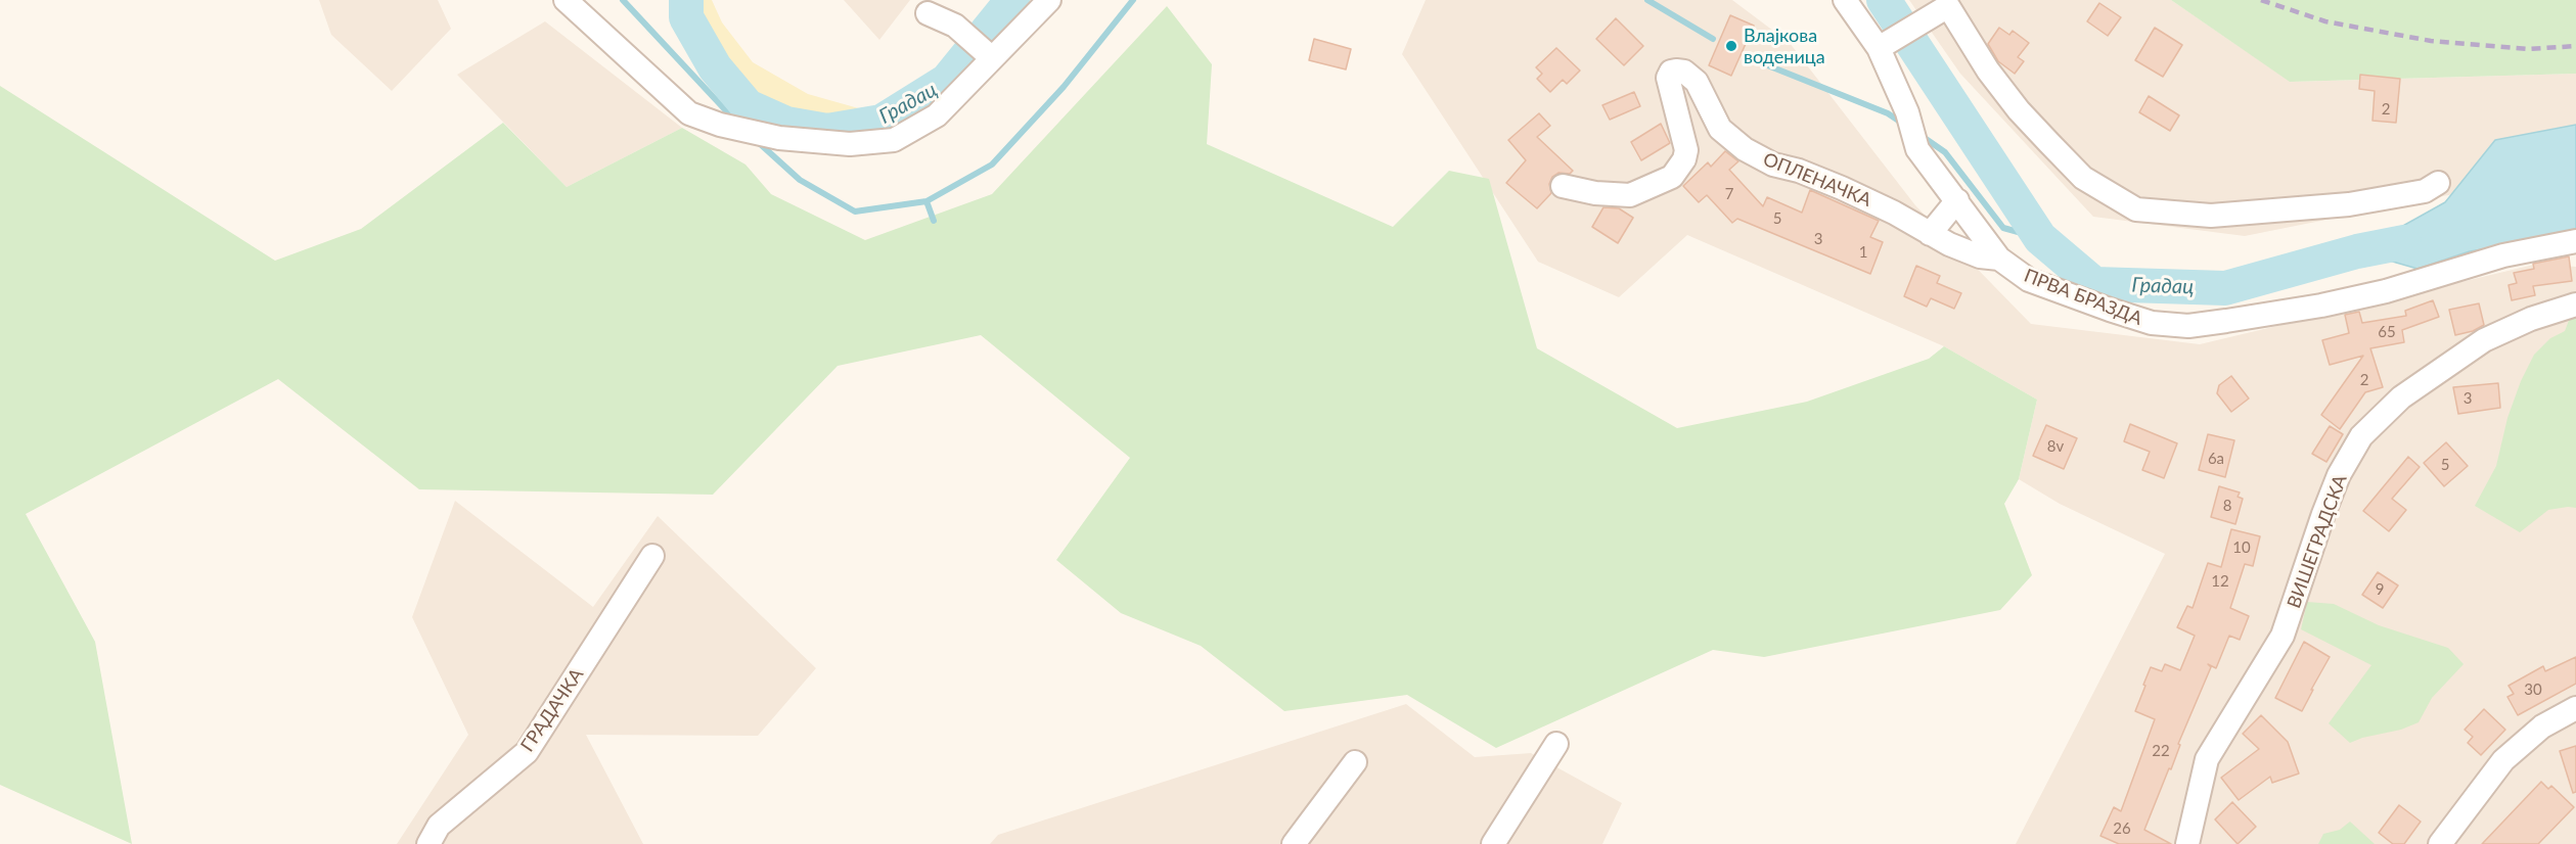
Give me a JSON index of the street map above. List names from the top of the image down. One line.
{"streets":{"street":["ОПЛЕНАЧКА","ПРВА БРАЗДА","ВИШЕГРАДСКА","ГРАДАЧКА"]},"crossings":[["ОПЛЕНАЧКА","ПРВА БРАЗДА"]],"water":["Градац"],"places":["Влајкова воденица"],"house_numbers":["2","7","5","3","1","65","2","3","8v","6a","5","8","10","12","9","30","22","26"]}
